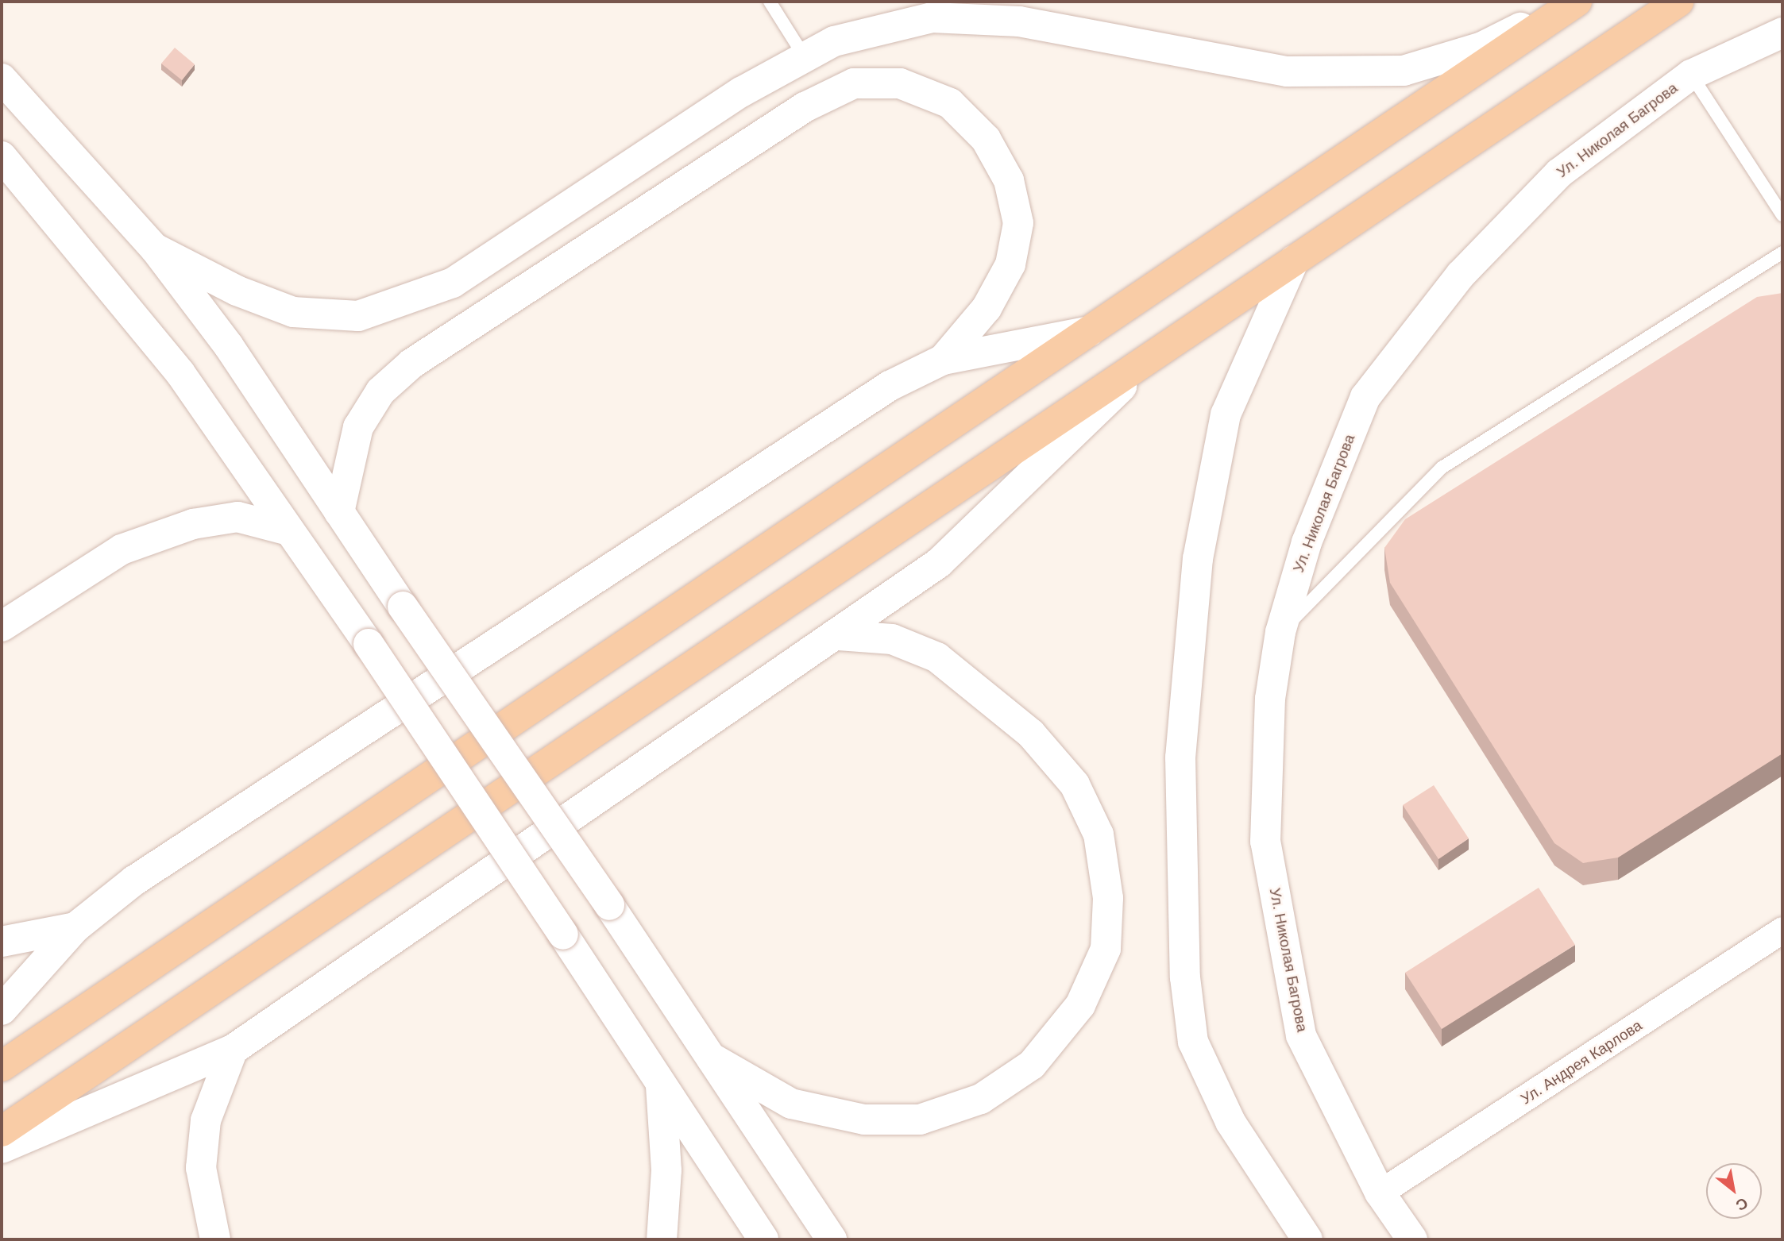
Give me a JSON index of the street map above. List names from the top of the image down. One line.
{"streets":{"main road":["Ул. Николая Багрова"],"street":["Ул. Андрея Карлова"]},"crossings":[["Ул. Николая Багрова","Ул. Андрея Карлова"]],"north":"bottom right"}
